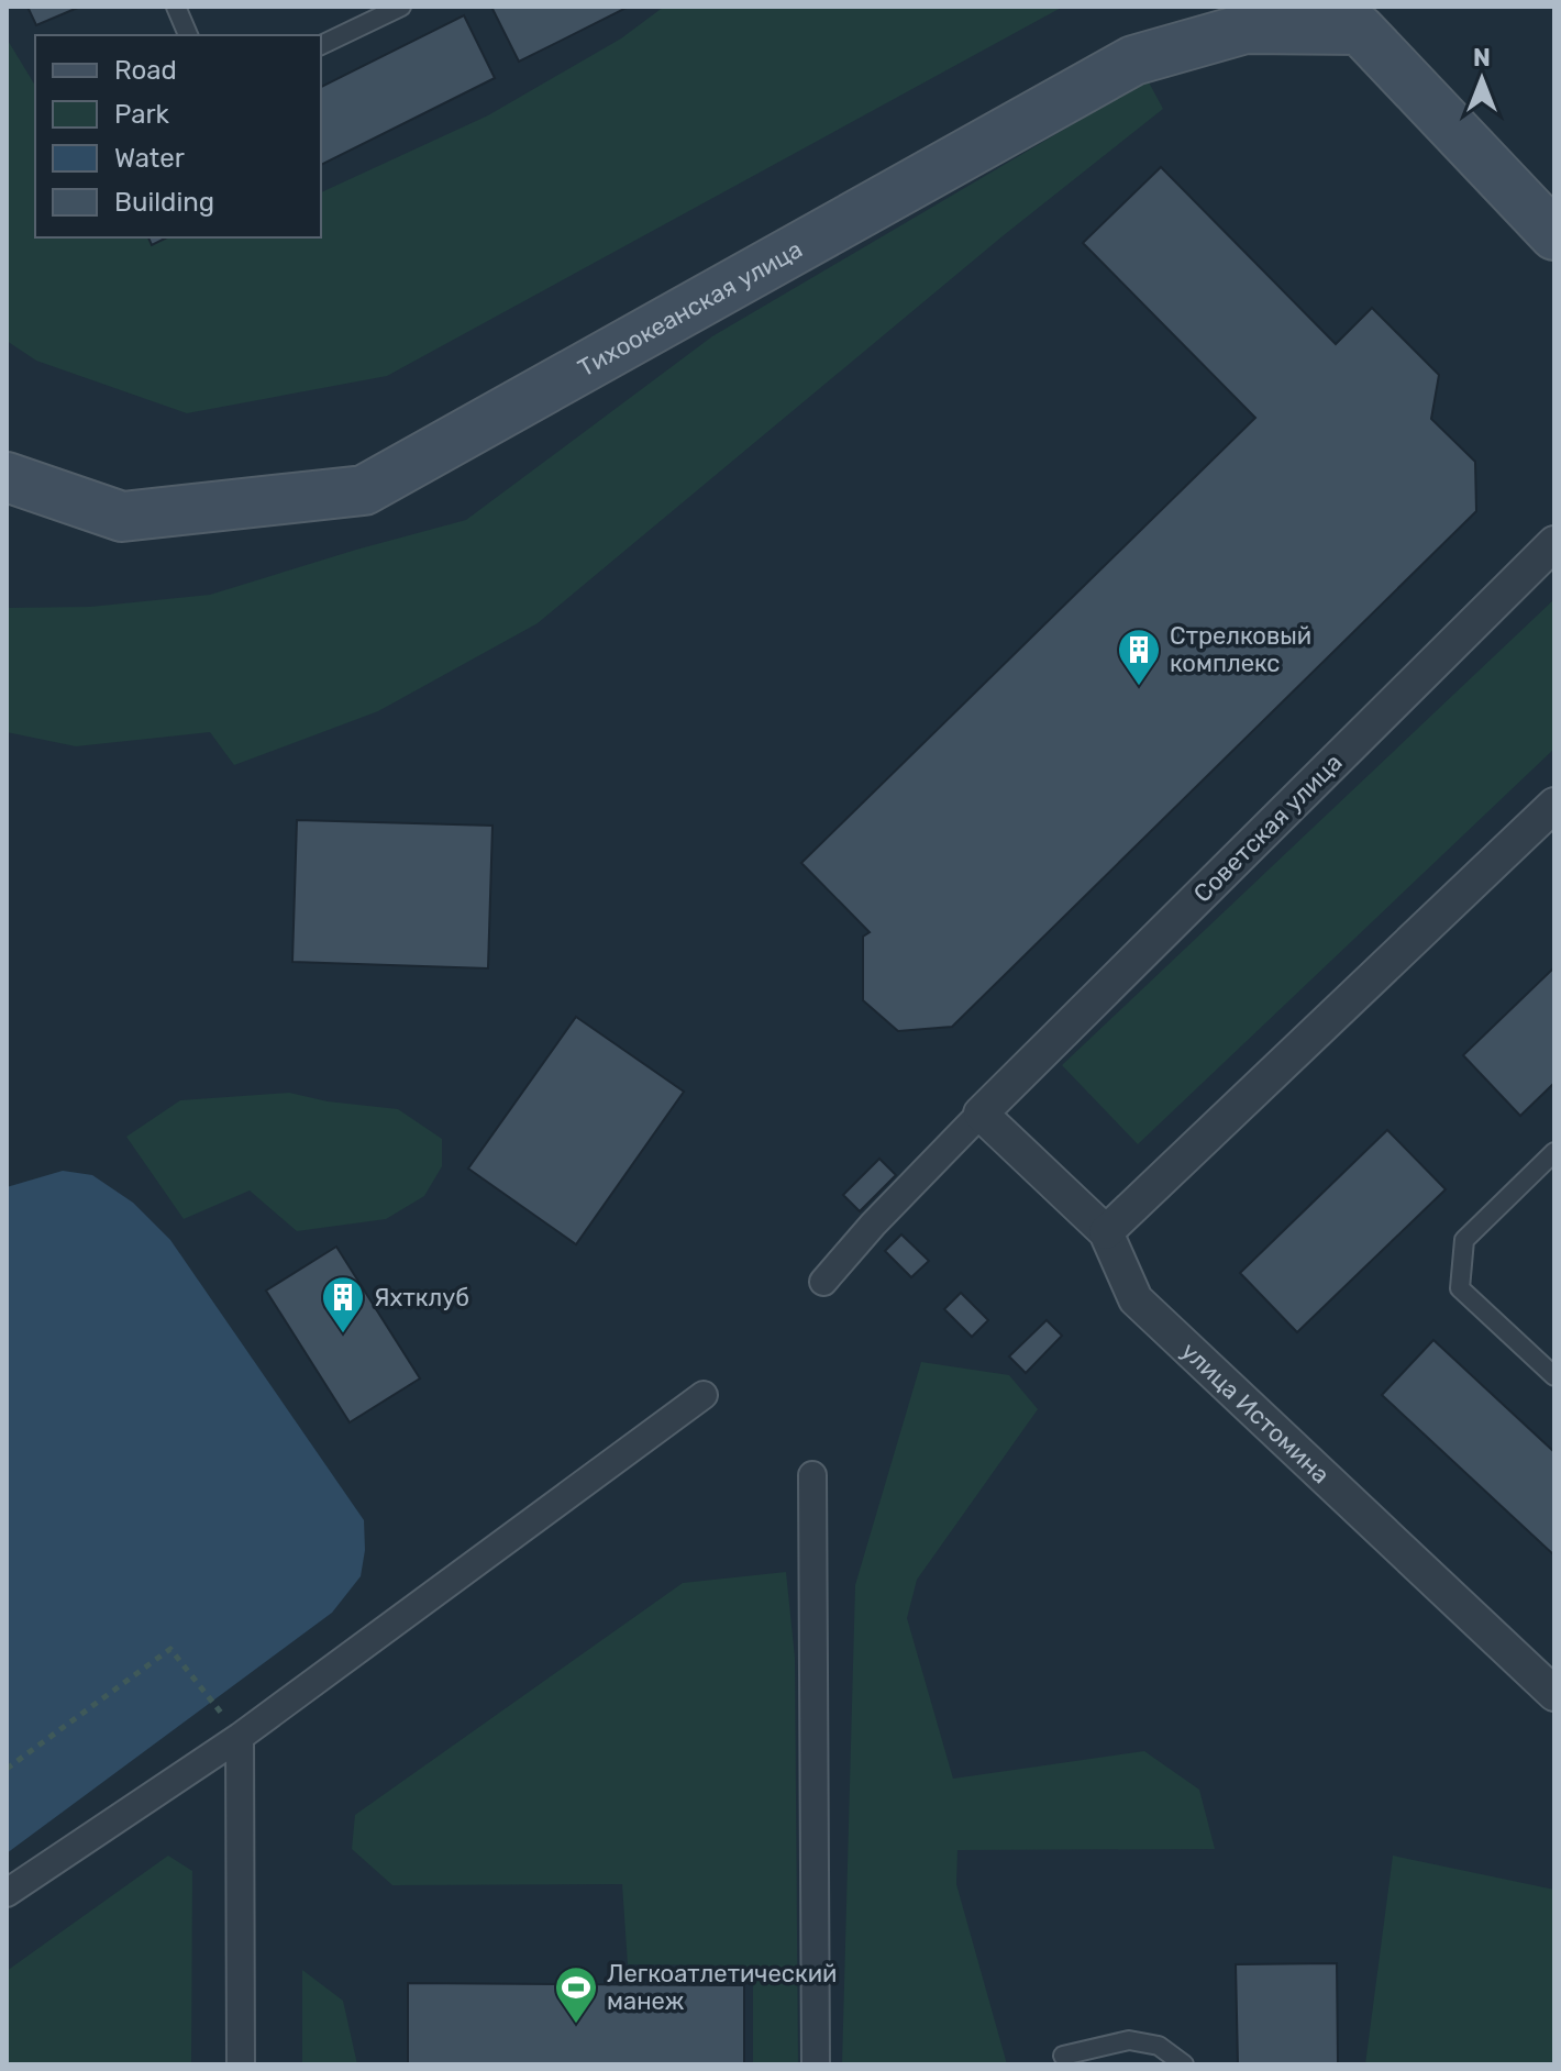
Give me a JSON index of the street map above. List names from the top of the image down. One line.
{"streets":{"main road":["Тихоокеанская улица"],"street":["Советская улица","улица Истомина"]},"crossings":[["Советская улица","улица Истомина"]],"places":{"building":["Стрелковый комплекс","Яхтклуб"],"sports":["Легкоатлетический манеж"]},"legend":["Road","Park","Water","Building"],"north":"top"}
